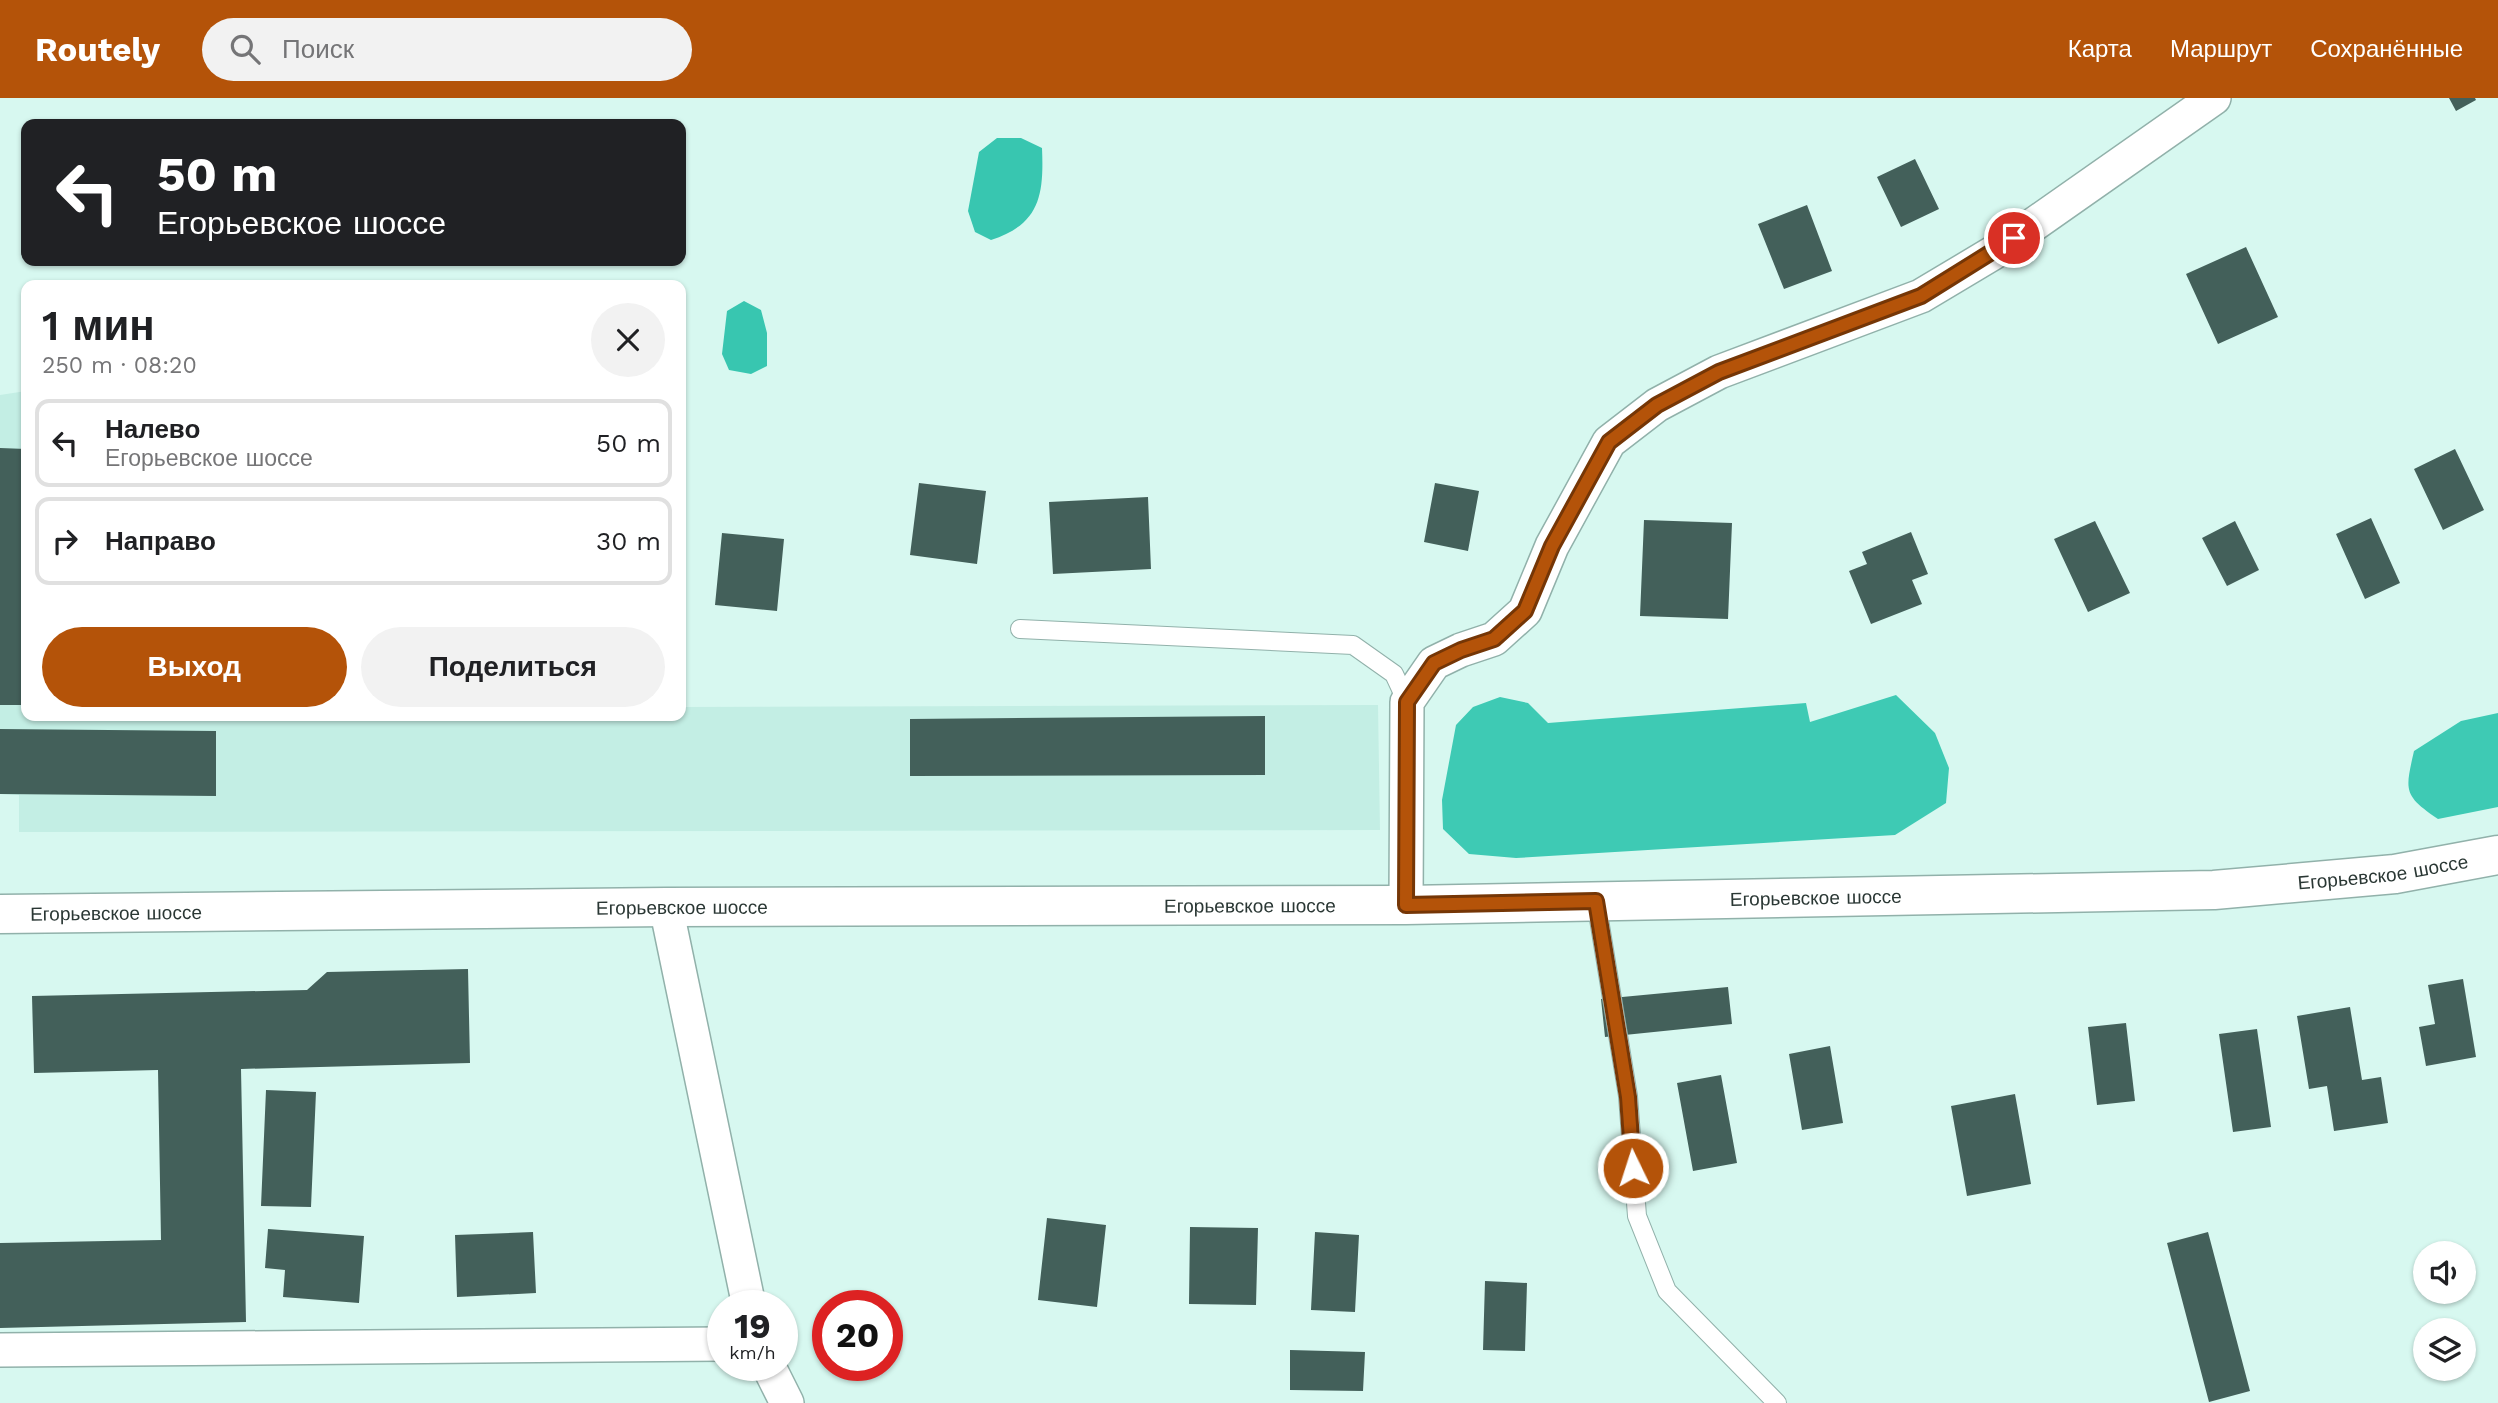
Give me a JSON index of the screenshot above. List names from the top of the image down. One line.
{"streets":{"main road":["Егорьевское шоссе"]},"page":{"header":"Routely","search":"Поиск","nav":["Карта","Маршрут","Сохранённые"],"turn":["50 m","Егорьевское шоссе"],"heading":["1 мин","250 m · 08:20"],"list":[{"name":"Налево","note":"Егорьевское шоссе","value":"50 m"},{"name":"Направо","value":"30 m"}],"buttons":["Выход","Поделиться"],"speed":"19 km/h","limit":"20"}}
